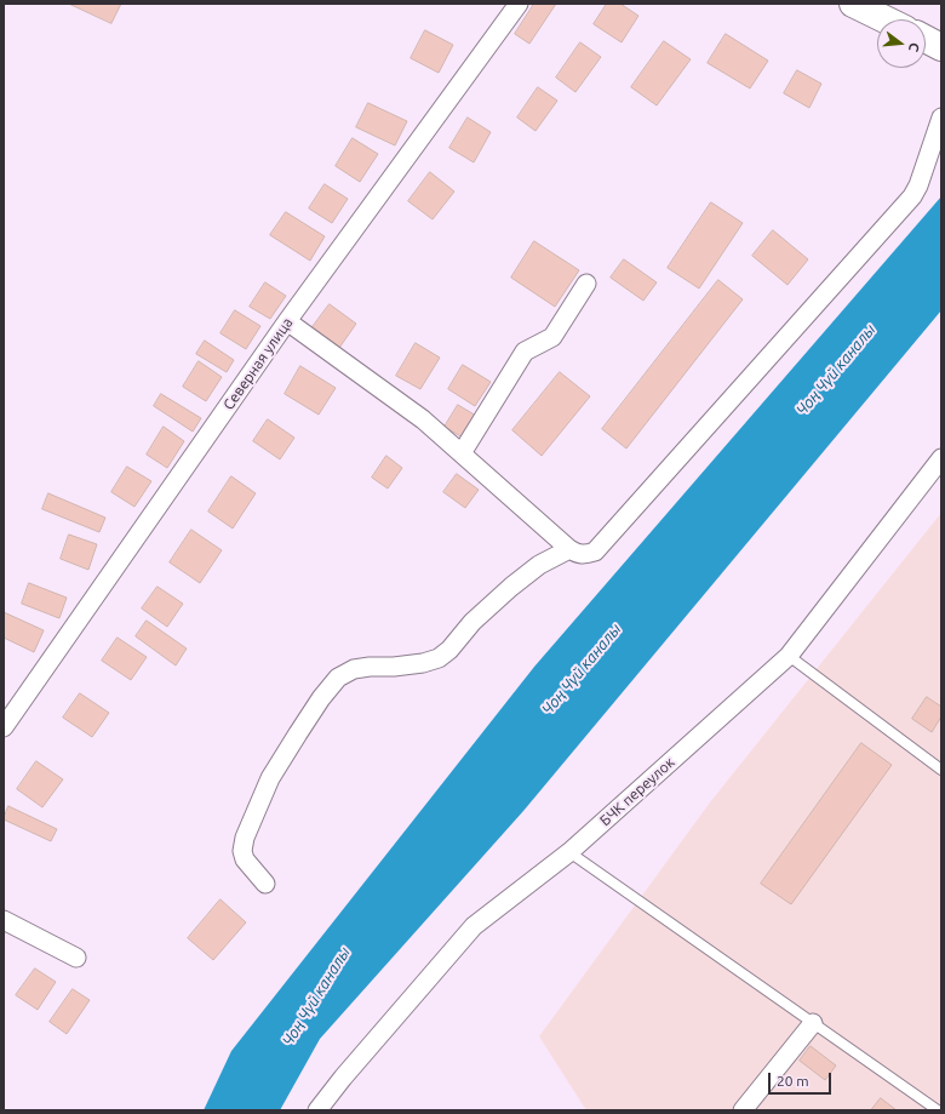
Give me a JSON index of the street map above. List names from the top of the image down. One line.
{"streets":{"street":["Северная улица","БЧК переулок"]},"water":["Чоң Чүй каналы"],"scale_bar":"20 m","north":"right"}
